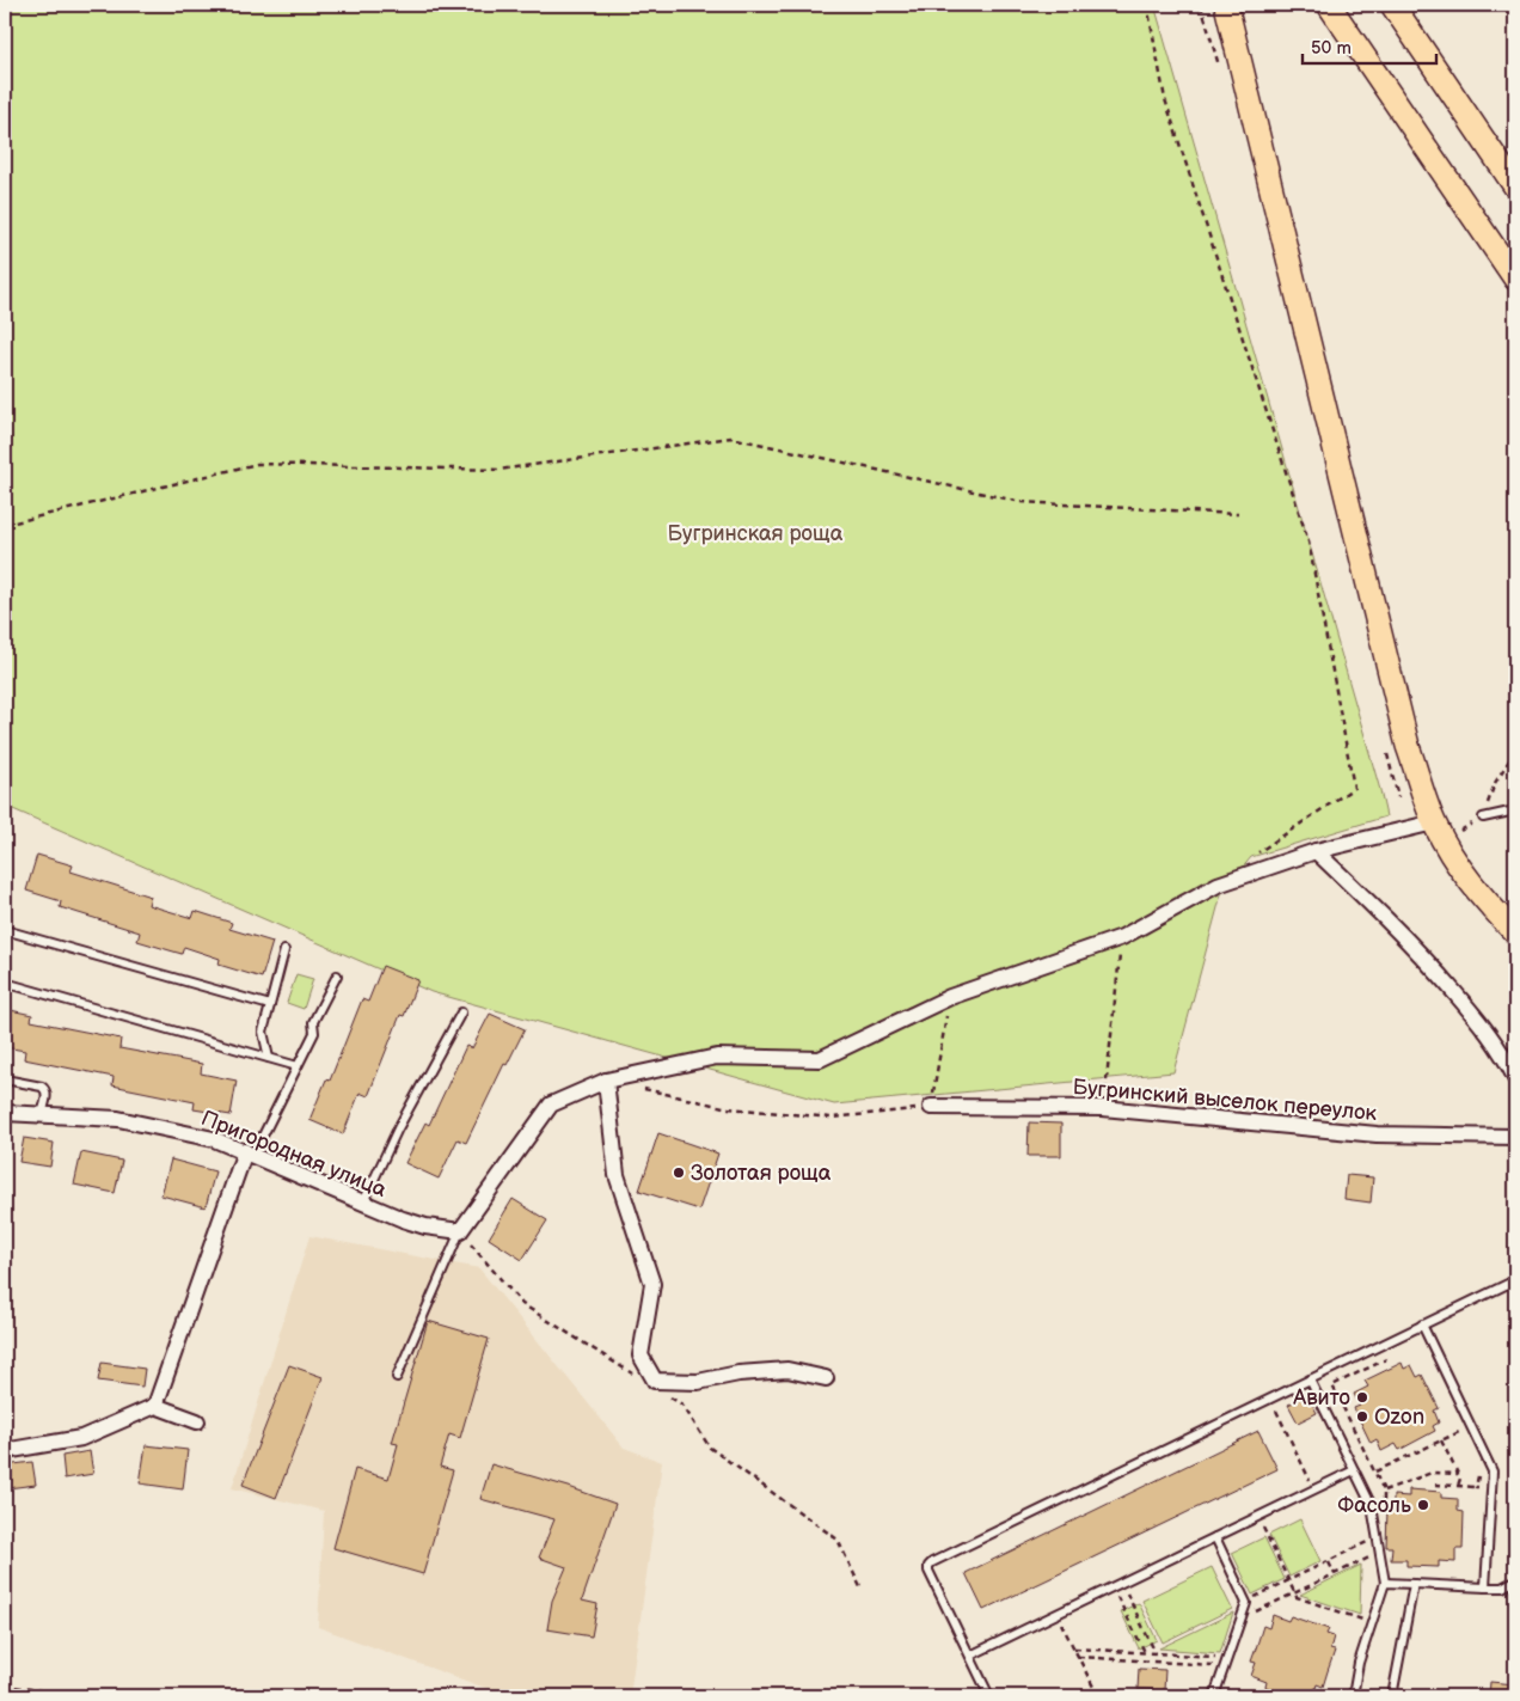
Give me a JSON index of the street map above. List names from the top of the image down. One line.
{"streets":{"street":["Бугринский выселок переулок","Пригородная улица"]},"parks":["Бугринская роща"],"places":["Золотая роща","Авито","Ozon","Фасоль"],"scale_bar":"50 m"}
